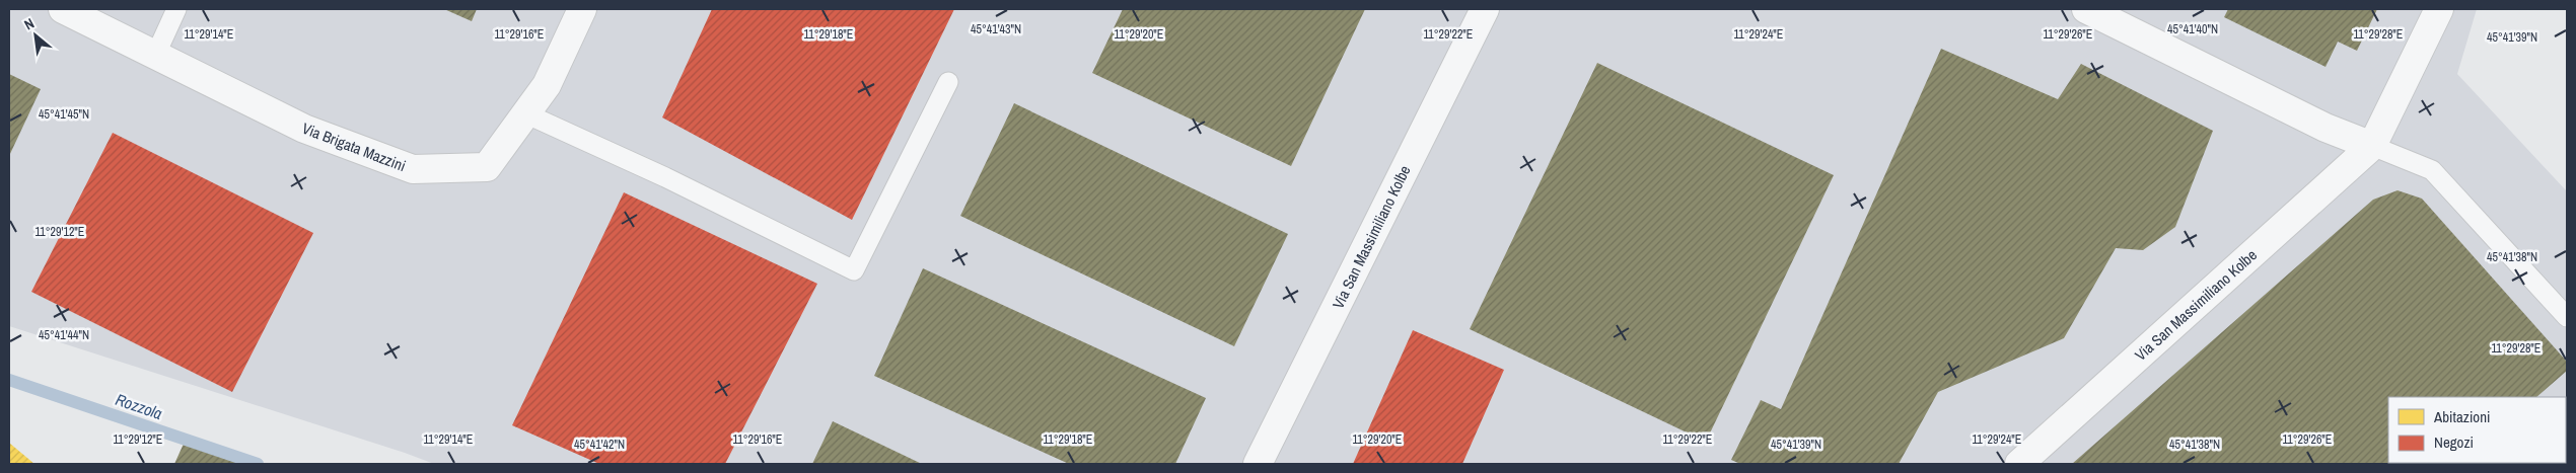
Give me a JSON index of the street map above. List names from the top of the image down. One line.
{"streets":{"street":["Via Brigata Mazzini","Via San Massimiliano Kolbe"]},"water":["Rozzola"],"legend":["Abitazioni","Negozi"],"north":"top left","coordinates":["45°41'43\"N","45°41'40\"N","11°29'14\"E","11°29'16\"E","11°29'18\"E","11°29'20\"E","11°29'22\"E","11°29'26\"E","11°29'28\"E","11°29'24\"E","45°41'39\"N","45°41'45\"N","11°29'12\"E","45°41'38\"N","45°41'44\"N","45°41'42\"N"]}
